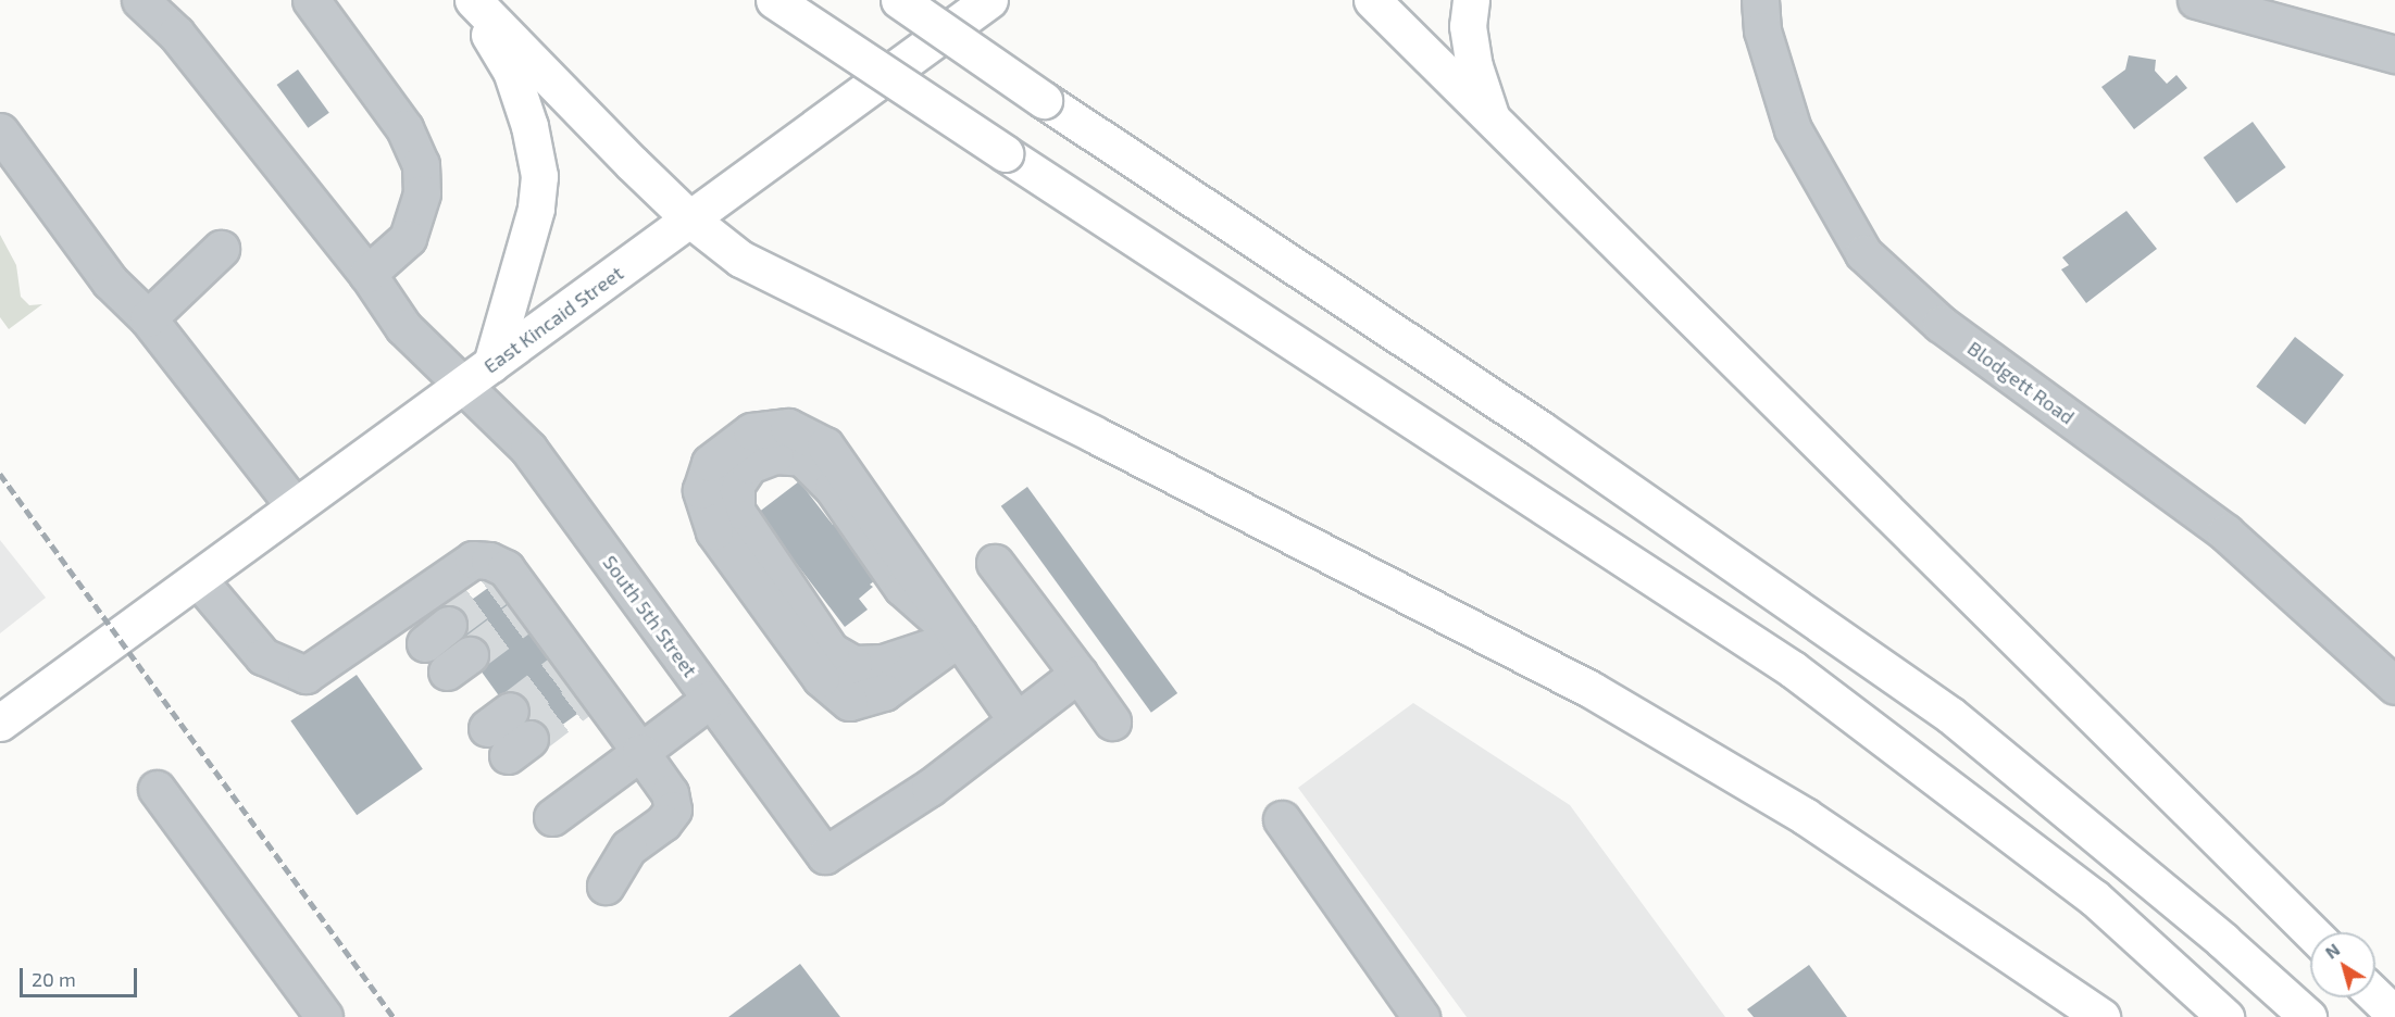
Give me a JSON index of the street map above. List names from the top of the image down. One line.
{"streets":{"main road":["East Kincaid Street"],"street":["Blodgett Road","South 5th Street"]},"crossings":[["East Kincaid Street","South 5th Street"]],"scale_bar":"20 m","north":"top left"}
